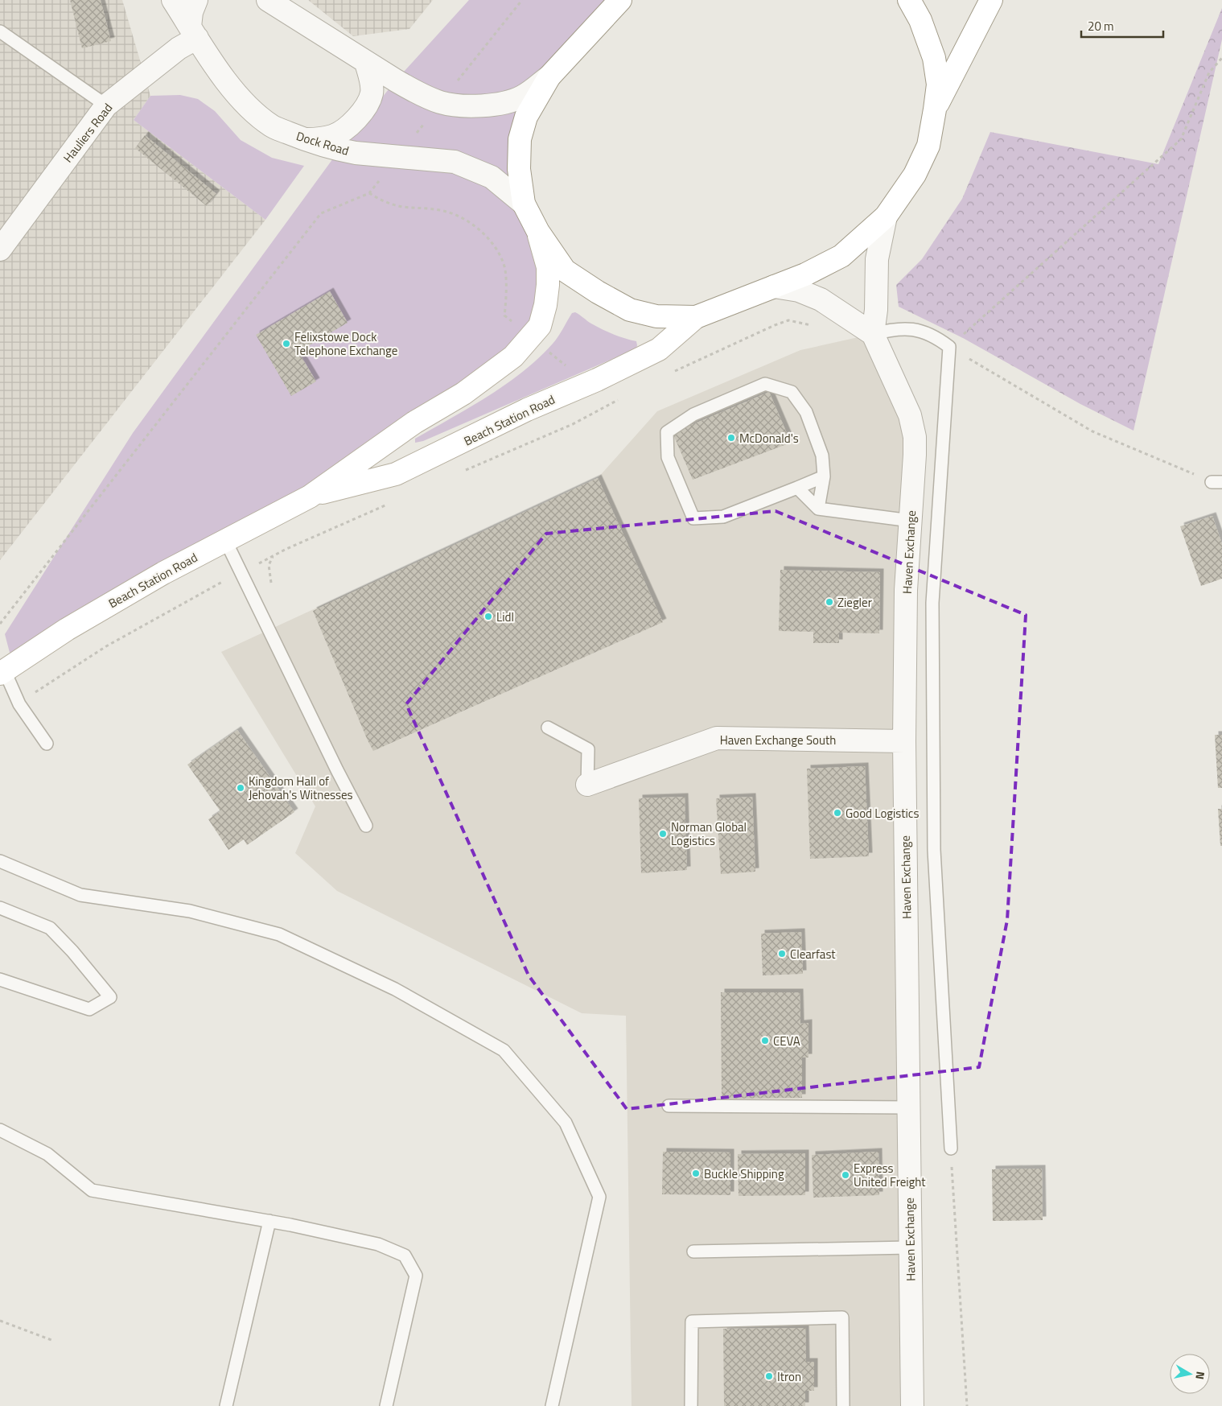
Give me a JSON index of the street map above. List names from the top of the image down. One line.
{"streets":{"main road":["Beach Station Road"],"street":["Hauliers Road","Dock Road","Haven Exchange","Haven Exchange South"]},"crossings":[["Hauliers Road","Dock Road"],["Haven Exchange","Haven Exchange South"]],"places":["Felixstowe Dock Telephone Exchange","McDonald's","Ziegler","Lidl","Kingdom Hall of Jehovah's Witnesses","Good Logistics","Norman Global Logistics","Clearfast","CEVA","Buckle Shipping","Express United Freight","Itron"],"scale_bar":"20 m","north":"right"}
